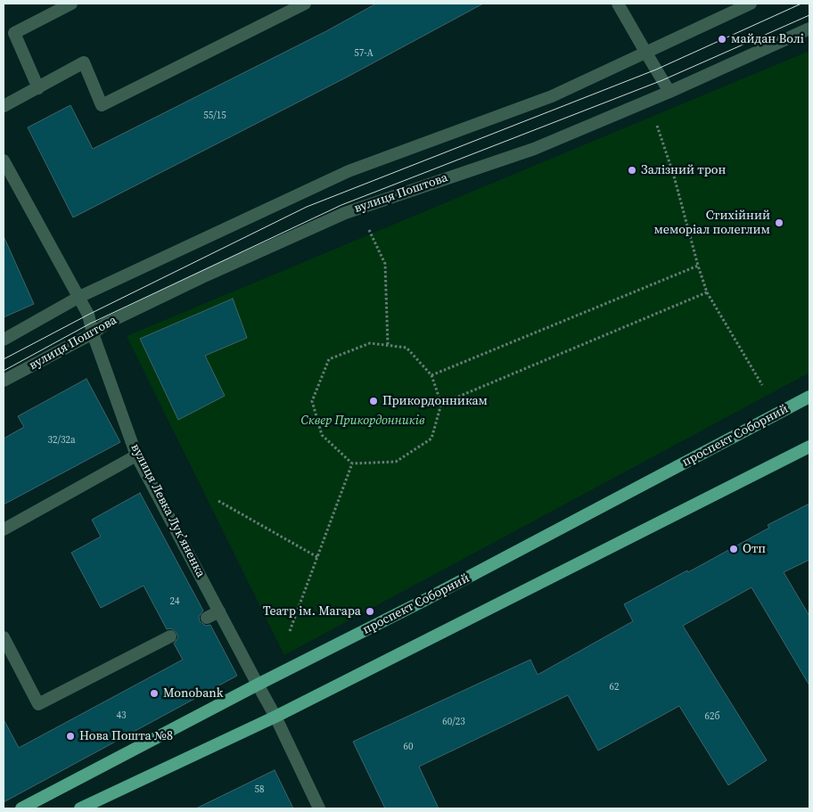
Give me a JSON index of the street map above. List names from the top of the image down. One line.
{"streets":{"main road":["проспект Соборний"],"street":["вулиця Поштова","вулиця Левка Лукʼяненка"]},"crossings":[["вулиця Поштова","вулиця Левка Лукʼяненка"],["проспект Соборний","вулиця Левка Лукʼяненка"]],"parks":["Сквер Прикордонників"],"places":["майдан Волі","Залізний трон","Стихійний меморіал полеглим","Прикордонникам","Отп","Театр ім. Магара","Monobank","Нова Пошта №8"],"house_numbers":["57-А","55/15","32/32а","24","62","43","62б","60/23","60","58"]}
